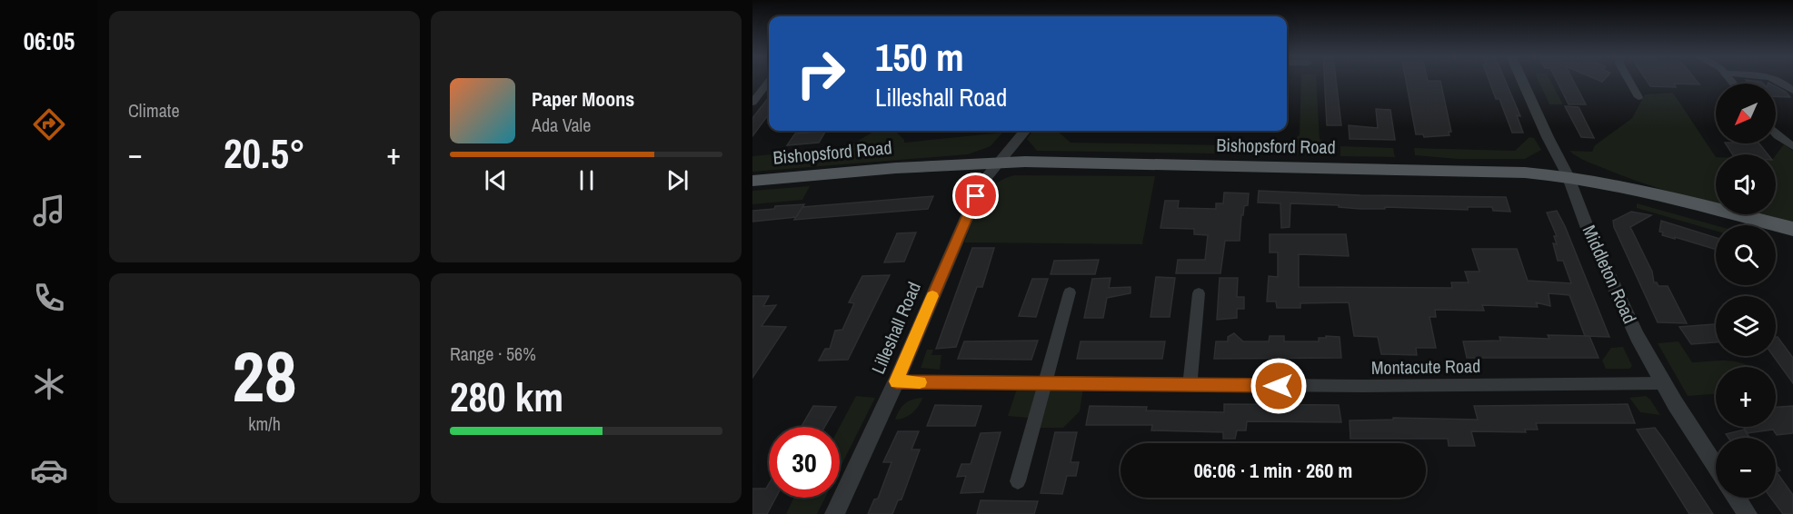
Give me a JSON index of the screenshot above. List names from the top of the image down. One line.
{"streets":{"main road":["Bishopsford Road"],"street":["Middleton Road","Lilleshall Road","Montacute Road"]},"crossings":[["Bishopsford Road","Middleton Road"],["Bishopsford Road","Lilleshall Road"],["Middleton Road","Montacute Road"],["Lilleshall Road","Montacute Road"]],"north":"bottom left","page":{"tabs":"06:05","tile":["Climate",["28","km/h"],["Range · 56%","280 km"]],"turn":["150 m","Lilleshall Road"],"song":["Paper Moons","Ada Vale"],"map_buttons":["+","−"],"heat":["−","20.5°","+"],"limit":"30","trip":"06:06 · 1 min · 260 m"}}
